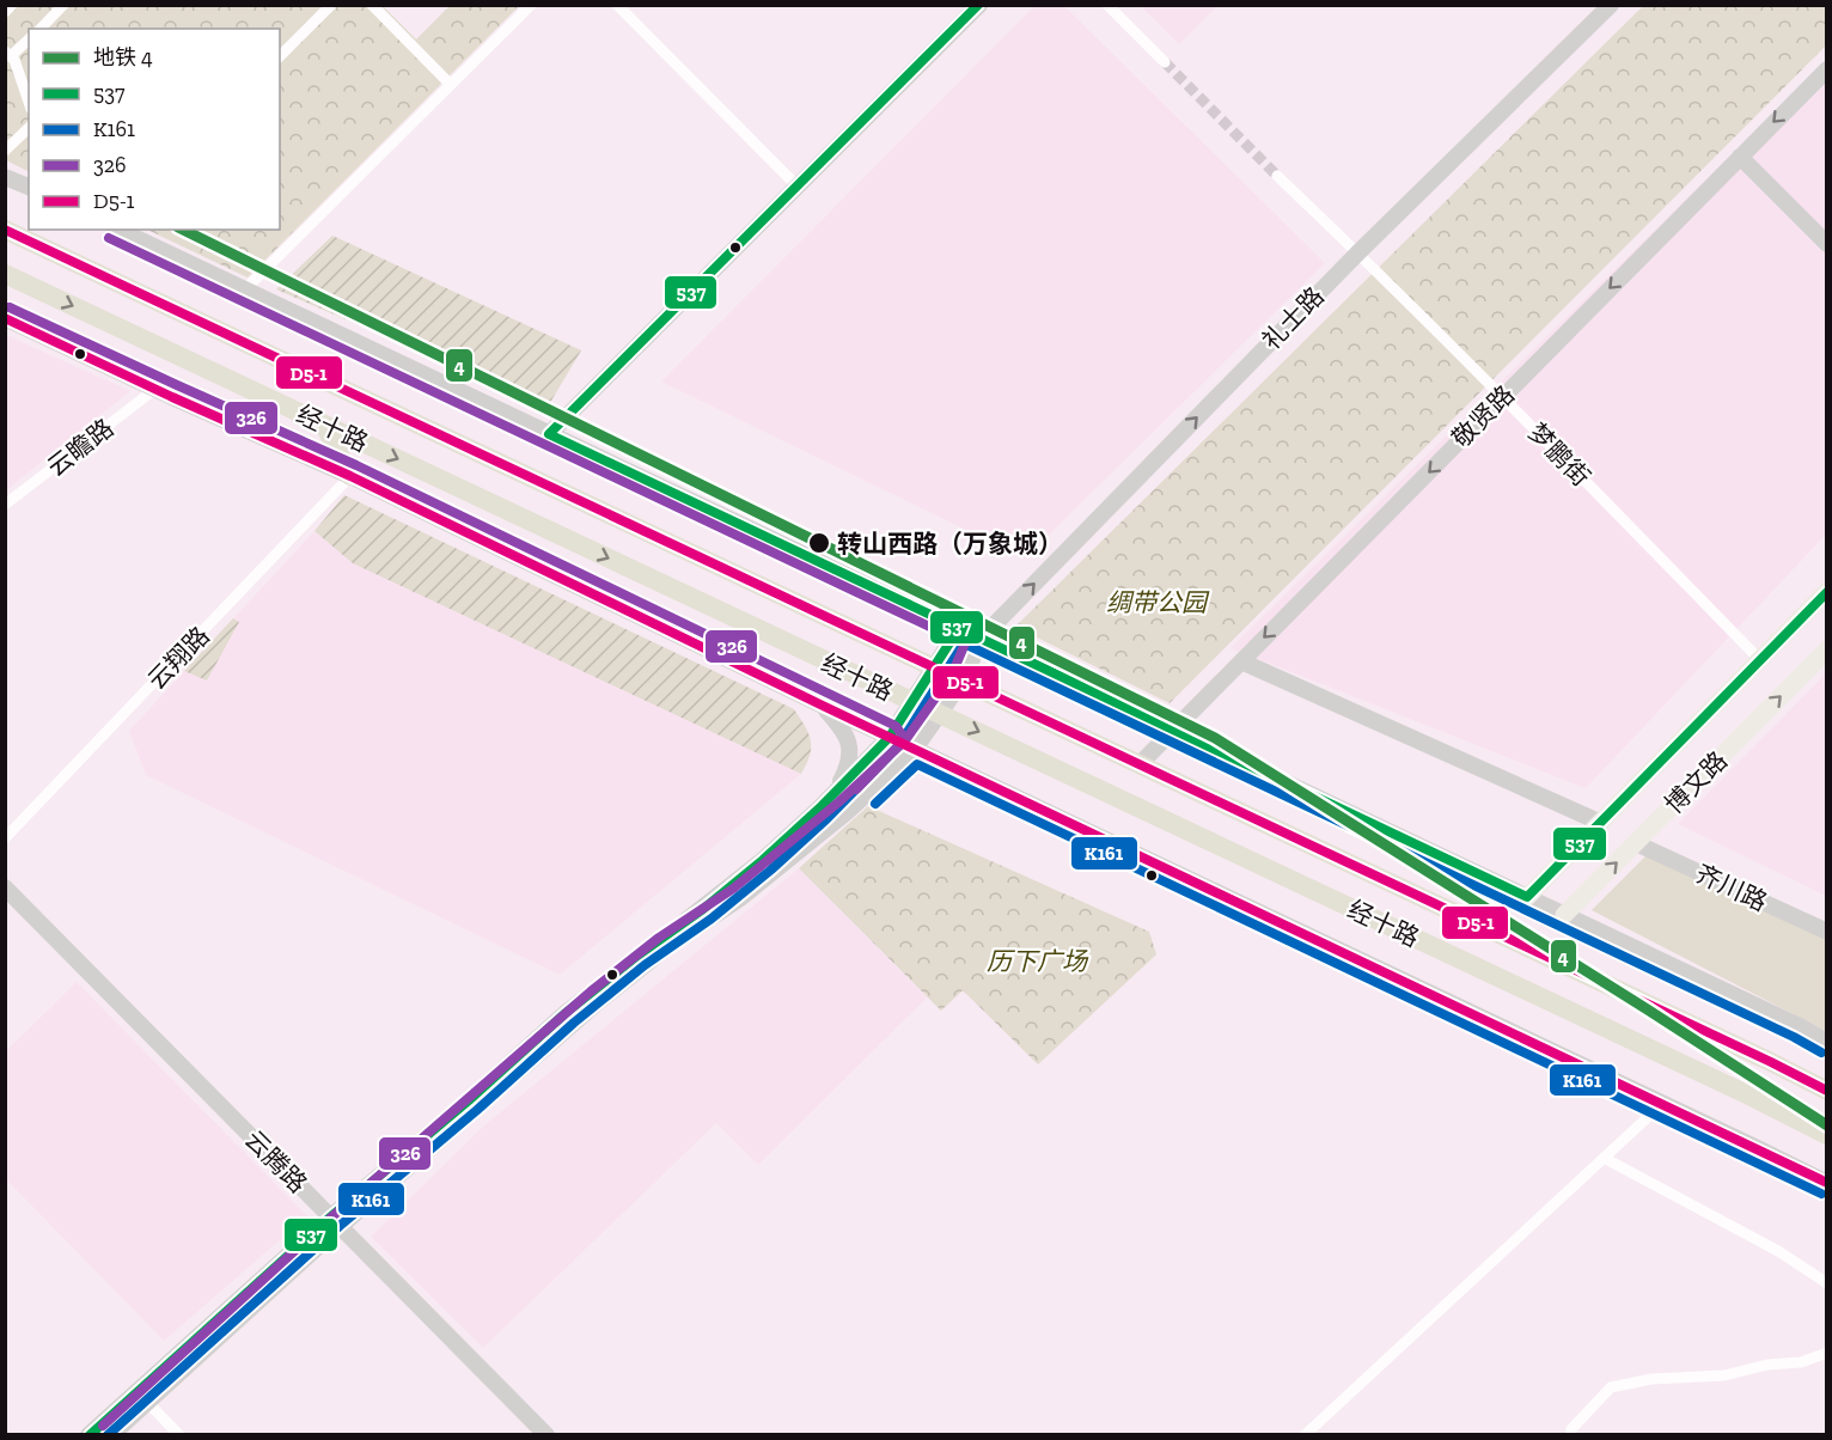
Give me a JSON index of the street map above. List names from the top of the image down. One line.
{"streets":{"highway":["经十路"],"main road":["礼士路","敬贤路","博文路","齐川路","云腾路"],"street":["云瞻路","梦鹏街","云翔路"]},"crossings":[["礼士路","梦鹏街"],["敬贤路","经十路"],["敬贤路","梦鹏街"],["经十路","云瞻路"],["经十路","云翔路"],["梦鹏街","博文路"],["博文路","齐川路"]],"one_way":["礼士路","敬贤路"],"parks":["绸带公园","历下广场"],"places":["转山西路（万象城）"],"lines":["transit line 537","metro line 4","transit line D5-1","transit line 326","transit line K161"],"legend":["地铁 4","537","K161","326","D5-1"]}
